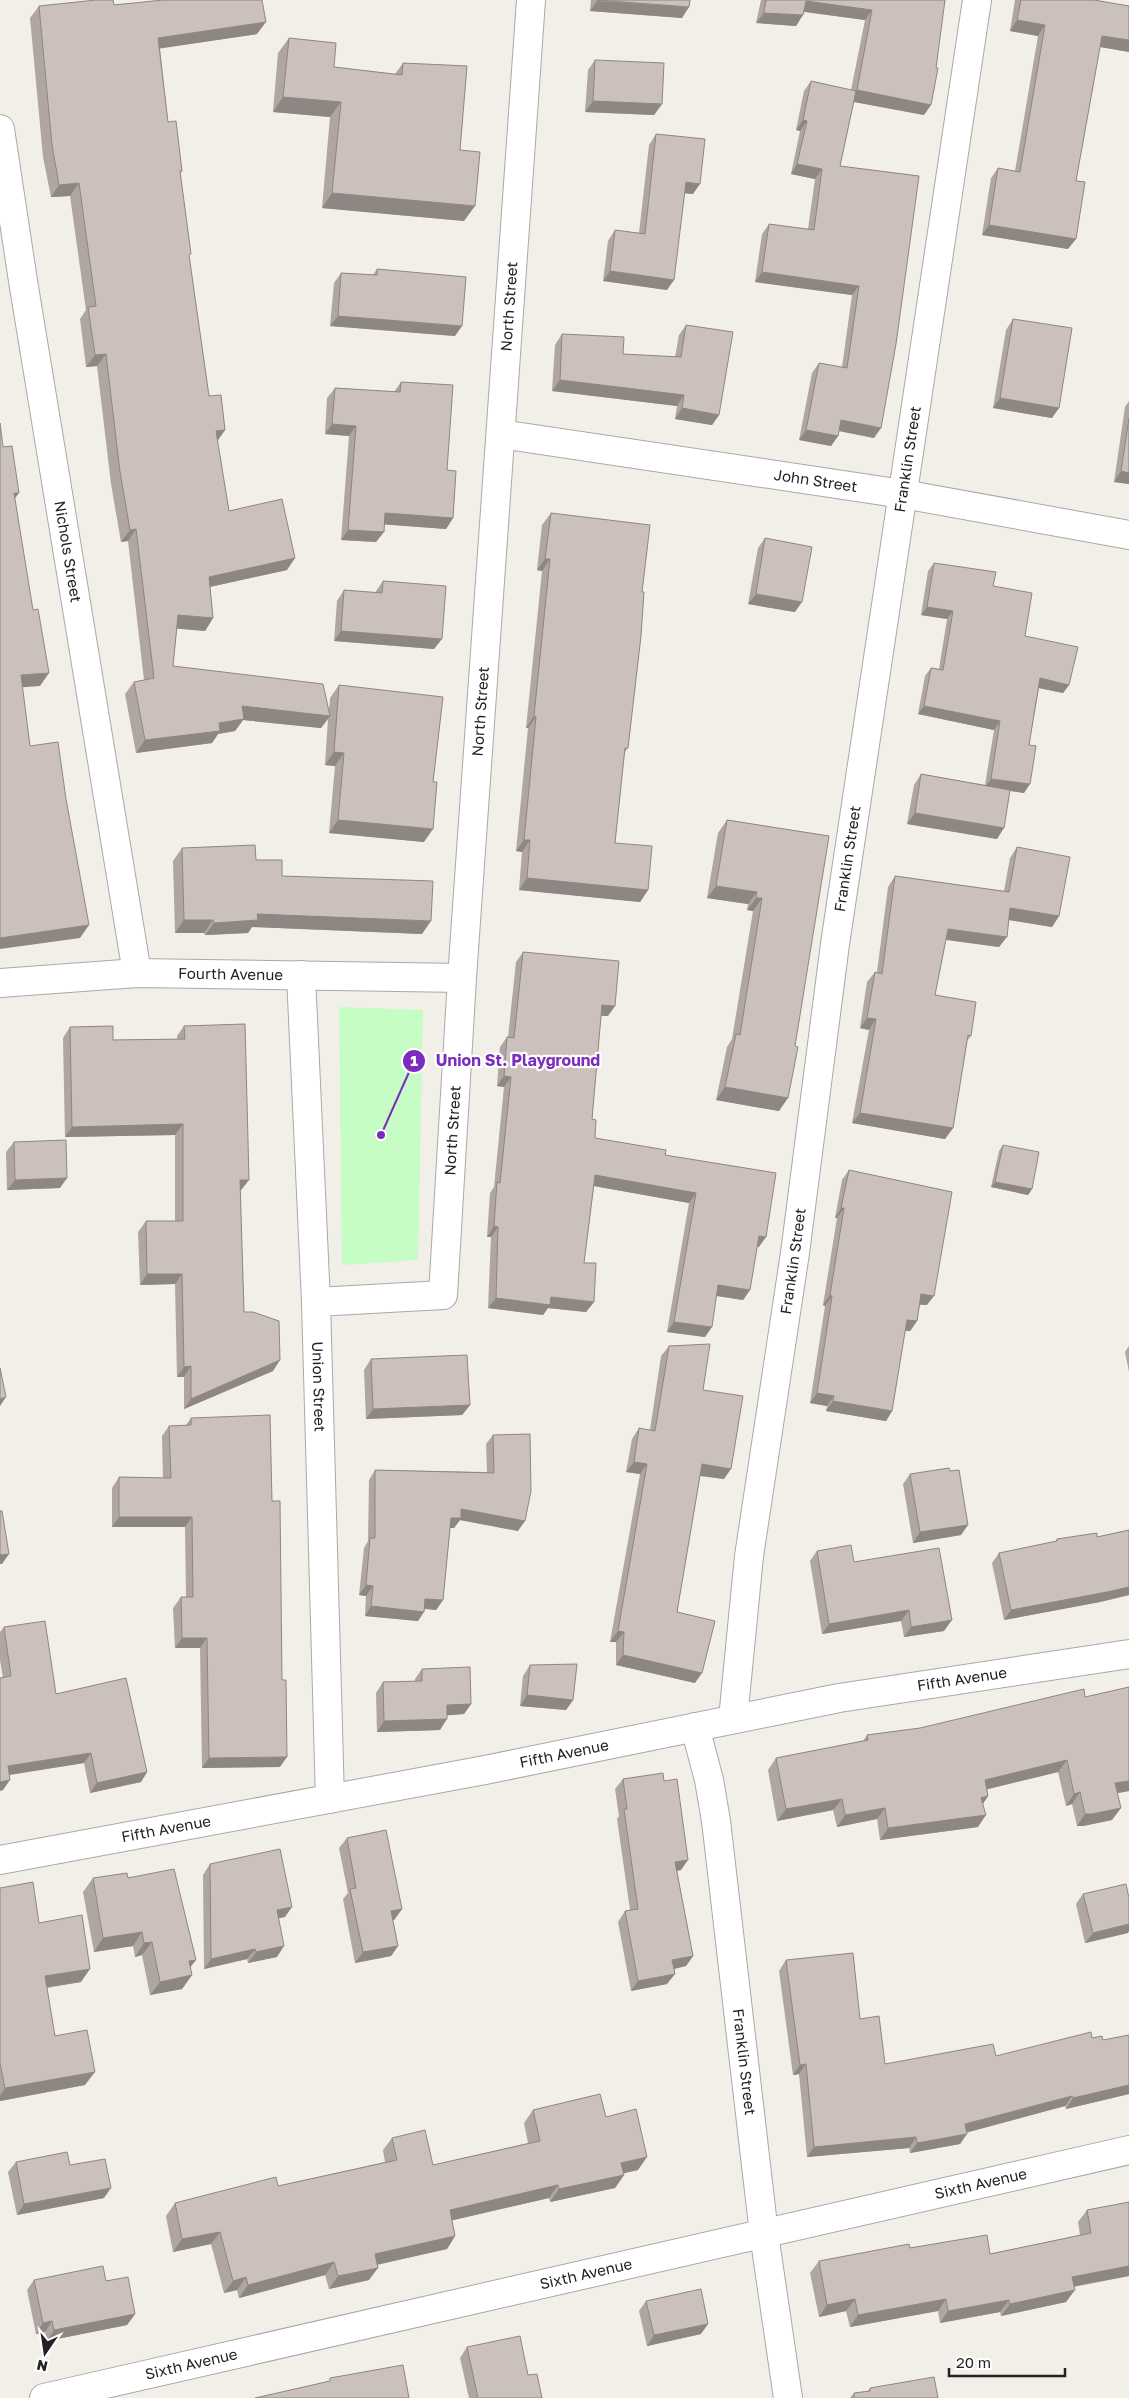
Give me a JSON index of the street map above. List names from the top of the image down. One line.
{"streets":{"street":["North Street","Franklin Street","John Street","Nichols Street","Fourth Avenue","Union Street","Fifth Avenue","Sixth Avenue"]},"crossings":[["North Street","John Street"],["North Street","Fourth Avenue"],["North Street","Union Street"],["Franklin Street","John Street"],["Franklin Street","Fifth Avenue"],["Franklin Street","Sixth Avenue"],["Nichols Street","Fourth Avenue"],["Fourth Avenue","Union Street"],["Union Street","Fifth Avenue"]],"places":["Union St. Playground"],"scale_bar":"20 m","north":"bottom"}
